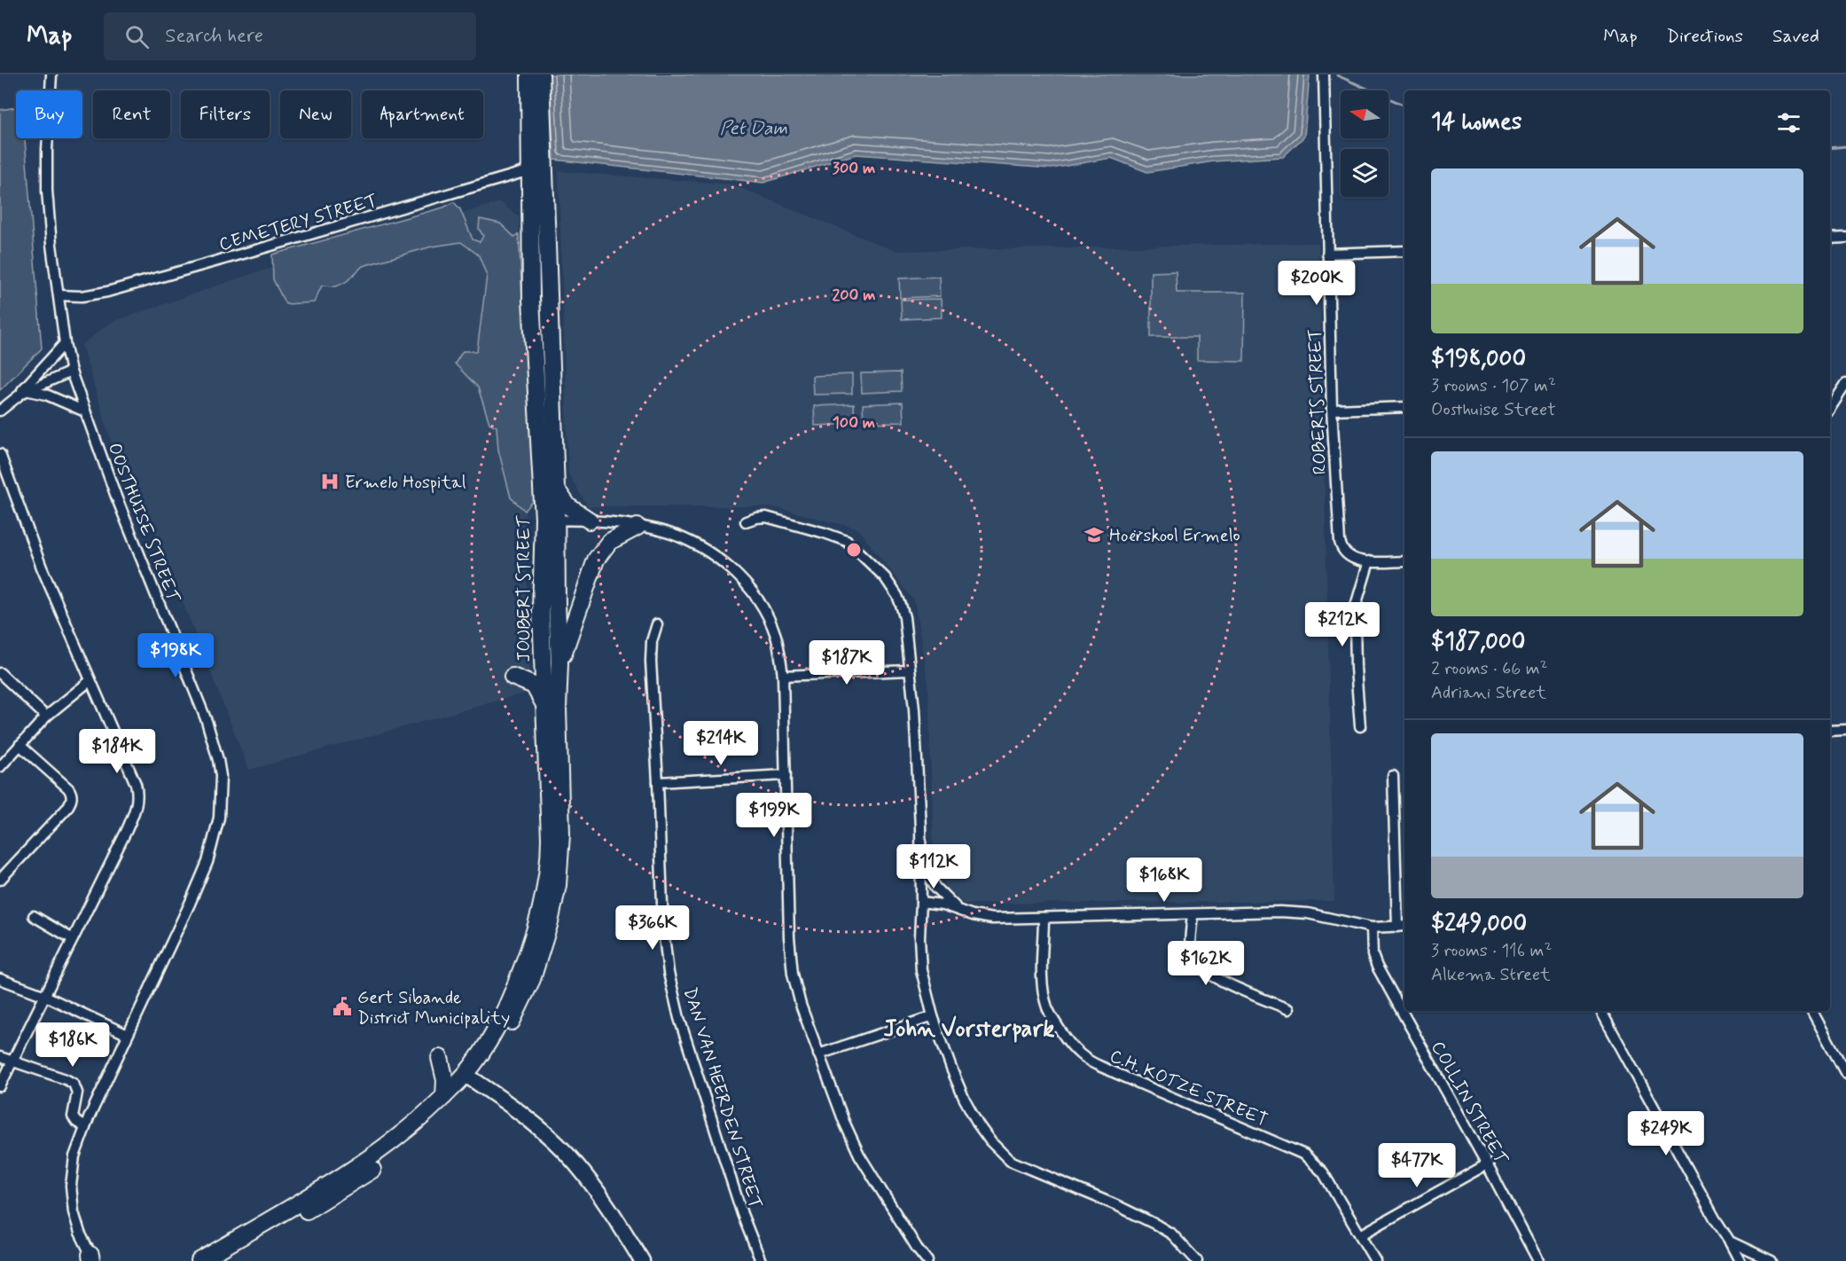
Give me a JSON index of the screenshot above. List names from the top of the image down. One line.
{"streets":{"highway":["JOUBERT STREET"],"street":["CEMETERY STREET","ROBERTS STREET","OOSTHUISE STREET","C.H. KOTZE STREET","DAN VAN HEERDEN STREET","COLLIN STREET"]},"crossings":[["CEMETERY STREET","OOSTHUISE STREET"],["CEMETERY STREET","JOUBERT STREET"]],"districts":["John Vorsterpark"],"water":["Pet Dam"],"places":{"hospital":["Ermelo Hospital"],"school or university":["Hoërskool Ermelo"],"public building":["Gert Sibande District Municipality"]},"north":"left","page":{"header":"Map","search":"Search here","nav":["Map","Directions","Saved"],"chip":["Buy","Rent","Filters","New","Apartment"],"heading":"14 homes","list":[{"name":"$198,000","note":"3 rooms · 107 m² · Oosthuise Street"},{"name":"$187,000","note":"2 rooms · 66 m² · Adriani Street"},{"name":"$249,000","note":"3 rooms · 116 m² · Alkema Street"}],"price":["$200K","$212K","$198K","$187K","$214K","$184K","$199K","$112K","$168K","$366K","$162K","$186K","$249K","$477K"]},"rings":["300 m","200 m","100 m"]}
